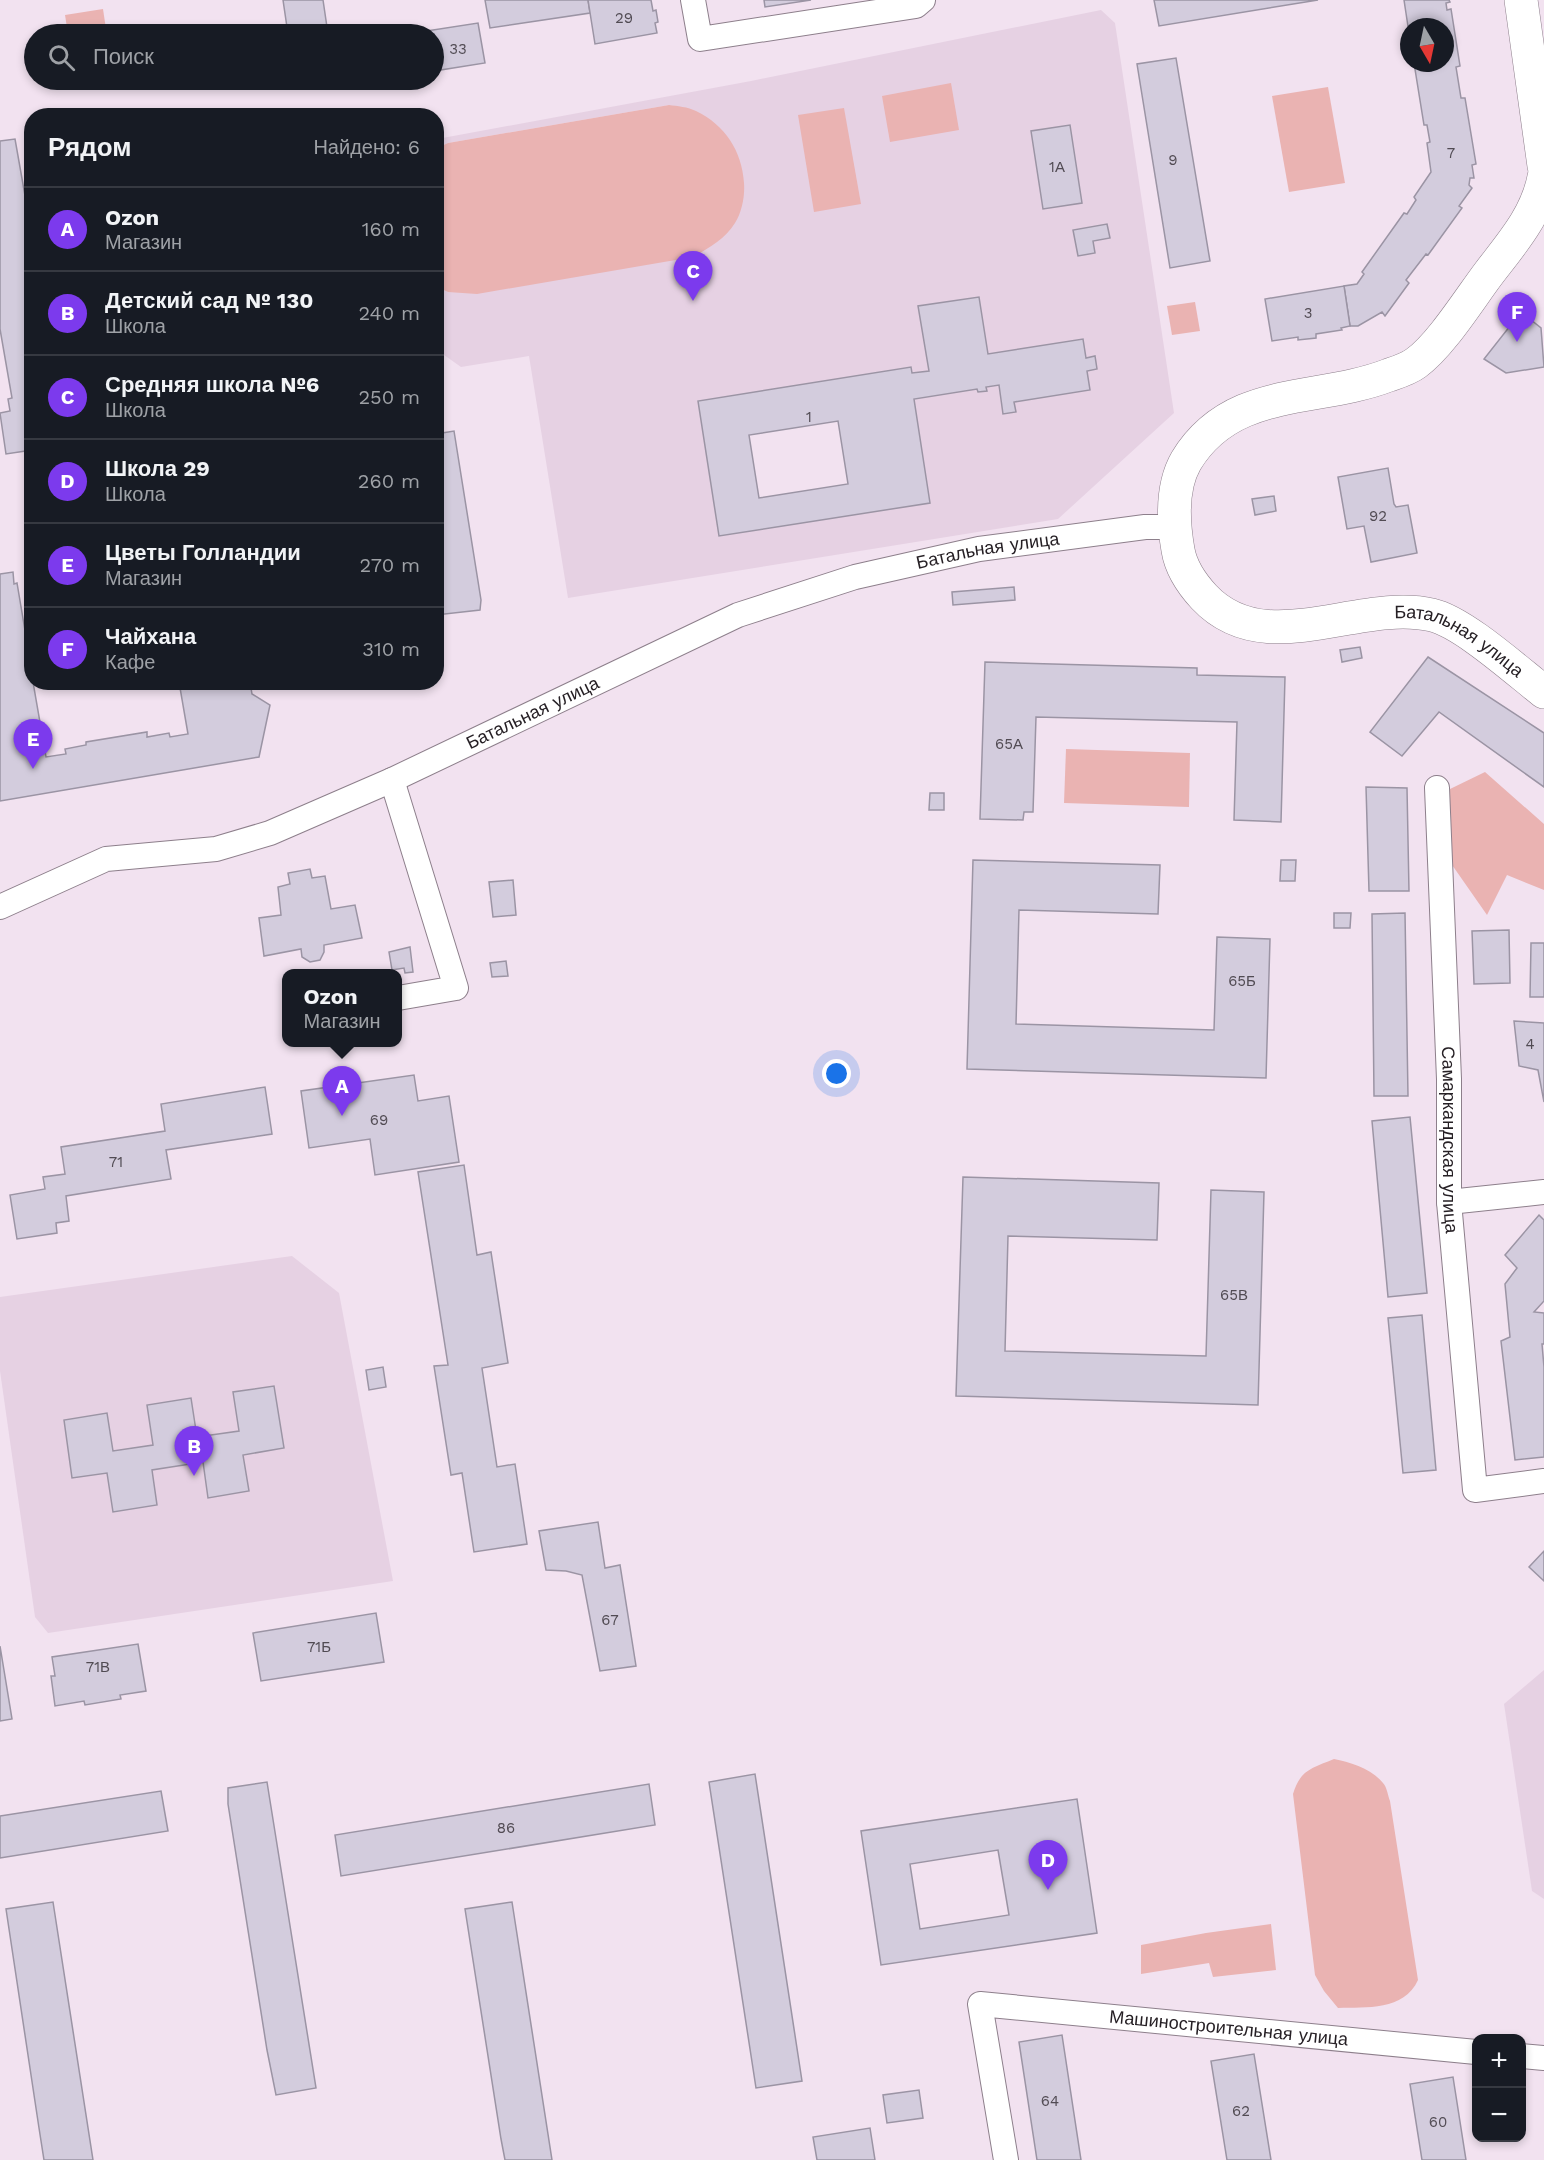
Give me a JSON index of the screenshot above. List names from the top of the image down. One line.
{"streets":{"main road":["Батальная улица"],"street":["Самаркандская улица","Машиностроительная улица"]},"house_numbers":["29","33","7","9","1А","3","1","92","65А","65Б","4","69","71","65В","67","71Б","71В","86","64","62","60"],"north":"bottom","page":{"search":"Поиск","heading":["Рядом","Найдено: 6"],"list":[{"mark":"A","name":"Ozon","note":"Магазин","value":"160 m"},{"mark":"B","name":"Детский сад № 130","note":"Школа","value":"240 m"},{"mark":"C","name":"Средняя школа №6","note":"Школа","value":"250 m"},{"mark":"D","name":"Школа 29","note":"Школа","value":"260 m"},{"mark":"E","name":"Цветы Голландии","note":"Магазин","value":"270 m"},{"mark":"F","name":"Чайхана","note":"Кафе","value":"310 m"}],"pins":["C","F","E","A","B","D"],"popup":["Ozon","Магазин"],"map_buttons":["+","−"]}}
